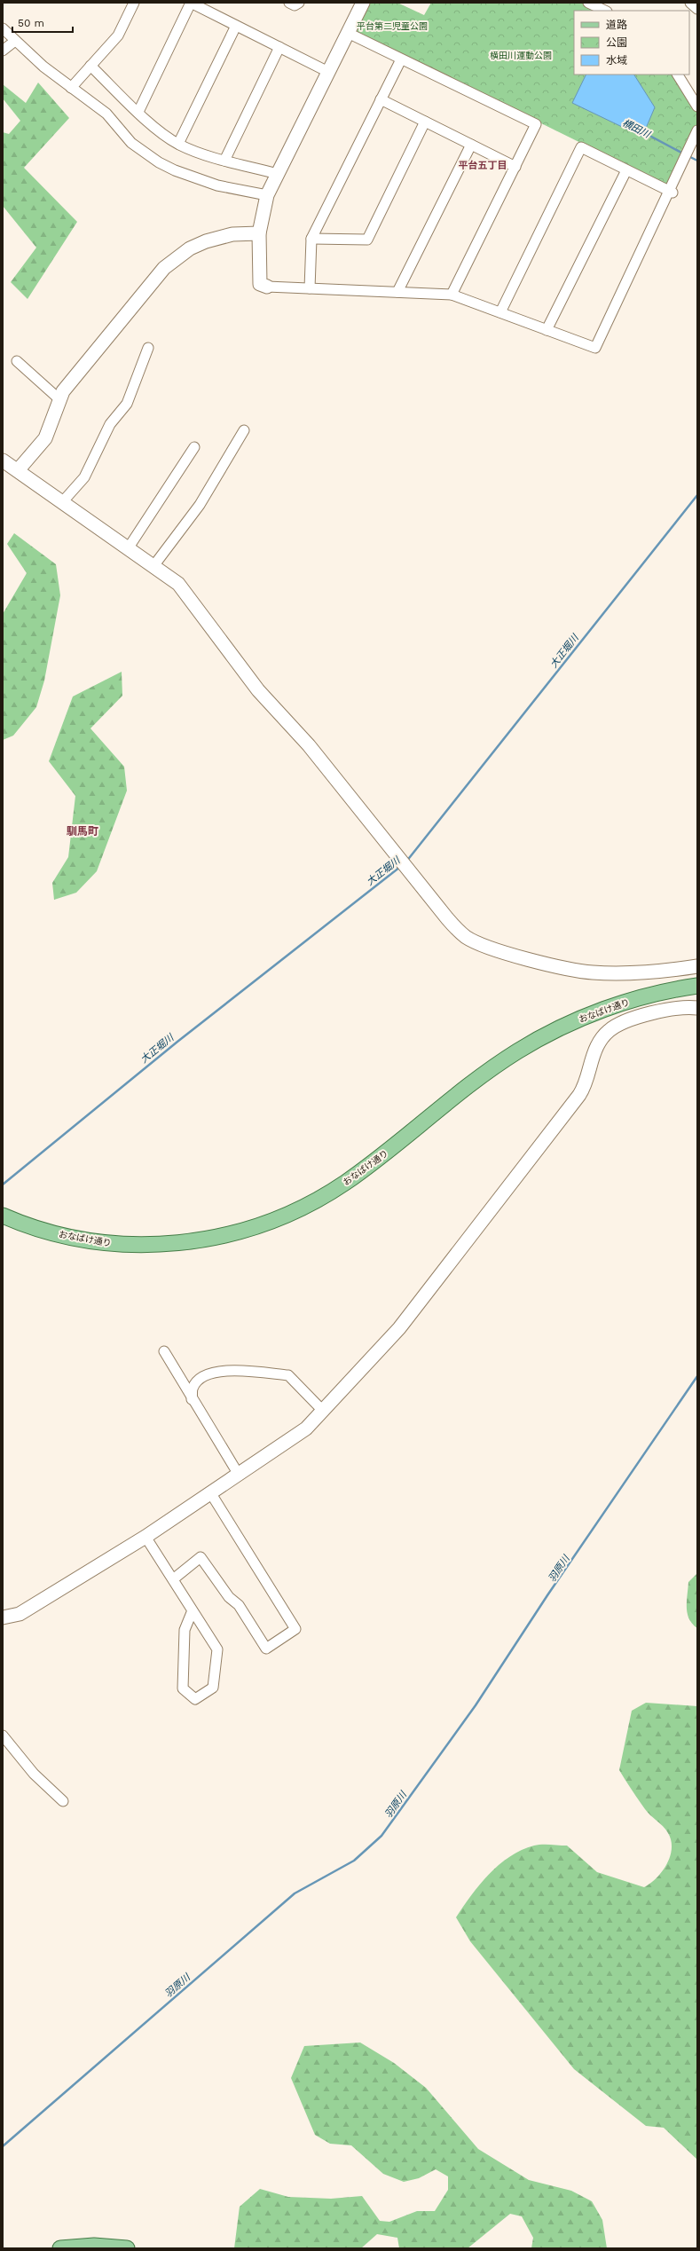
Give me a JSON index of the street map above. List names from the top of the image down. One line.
{"streets":{"main road":["おなばけ通り"]},"districts":["平台五丁目","馴馬町"],"water":["横田川","大正堀川","羽原川"],"parks":["平台第二児童公園","横田川運動公園"],"legend":["道路","公園","水域"],"scale_bar":"50 m"}
